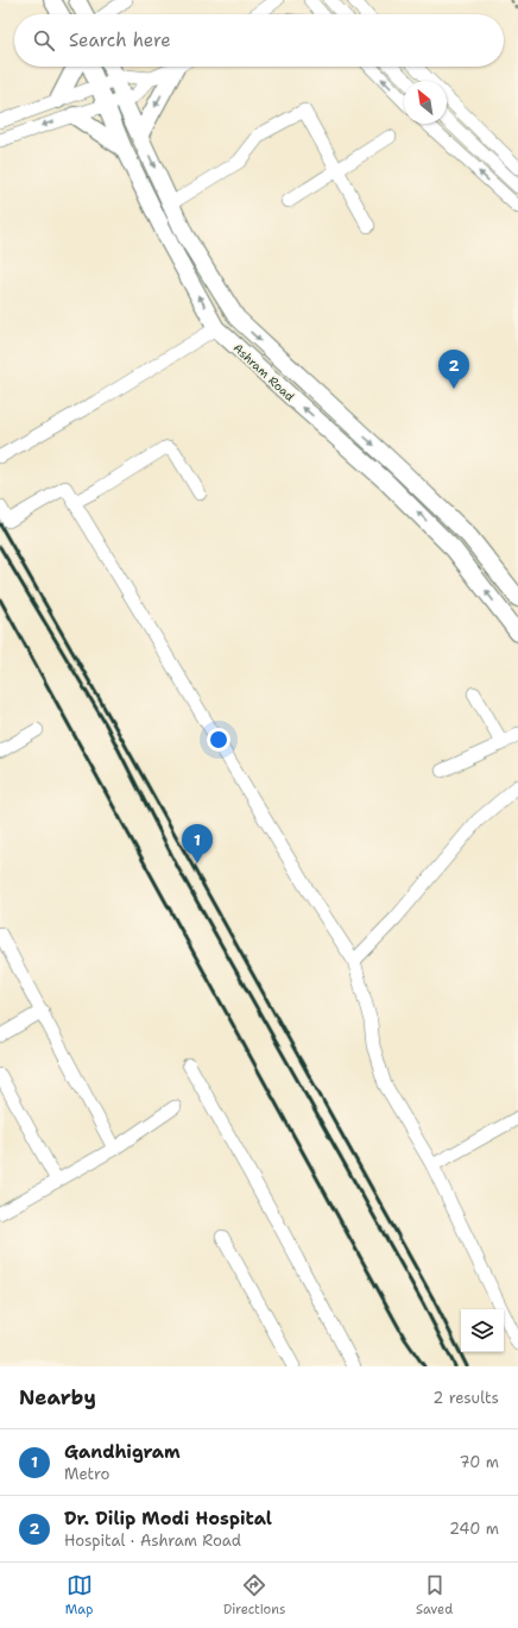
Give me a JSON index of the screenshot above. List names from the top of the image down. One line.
{"streets":{"main road":["Ashram Road"]},"north":"top left","page":{"search":"Search here","pins":["2","1"],"heading":["Nearby","2 results"],"list":[{"mark":"1","name":"Gandhigram","note":"Metro","value":"70 m"},{"mark":"2","name":"Dr. Dilip Modi Hospital","note":"Hospital · Ashram Road","value":"240 m"}],"nav":["Map","Directions","Saved"]}}
